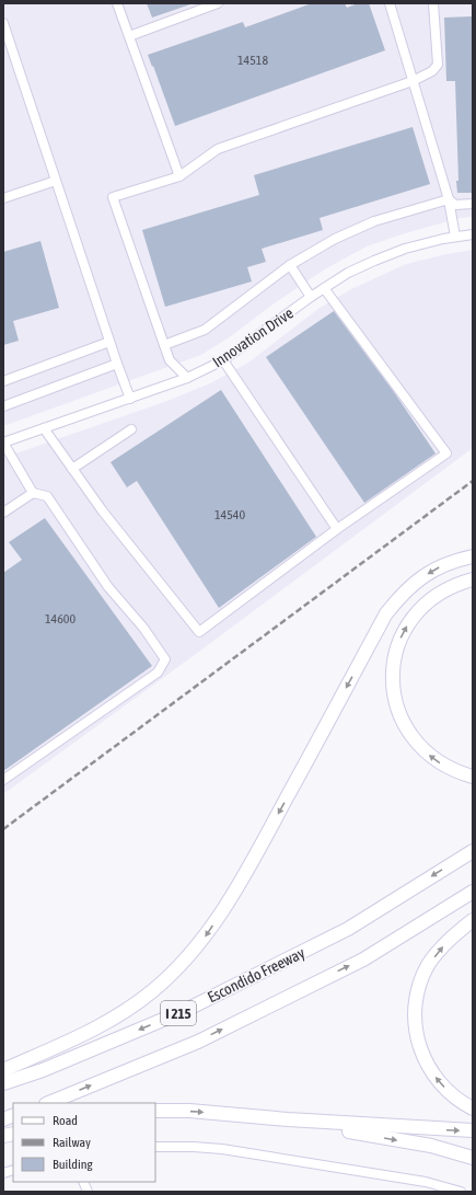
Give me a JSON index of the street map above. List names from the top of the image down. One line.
{"streets":{"highway":["Escondido Freeway","I 215"],"street":["Innovation Drive"]},"house_numbers":["14518","14540","14600"],"legend":["Road","Railway","Building"]}
